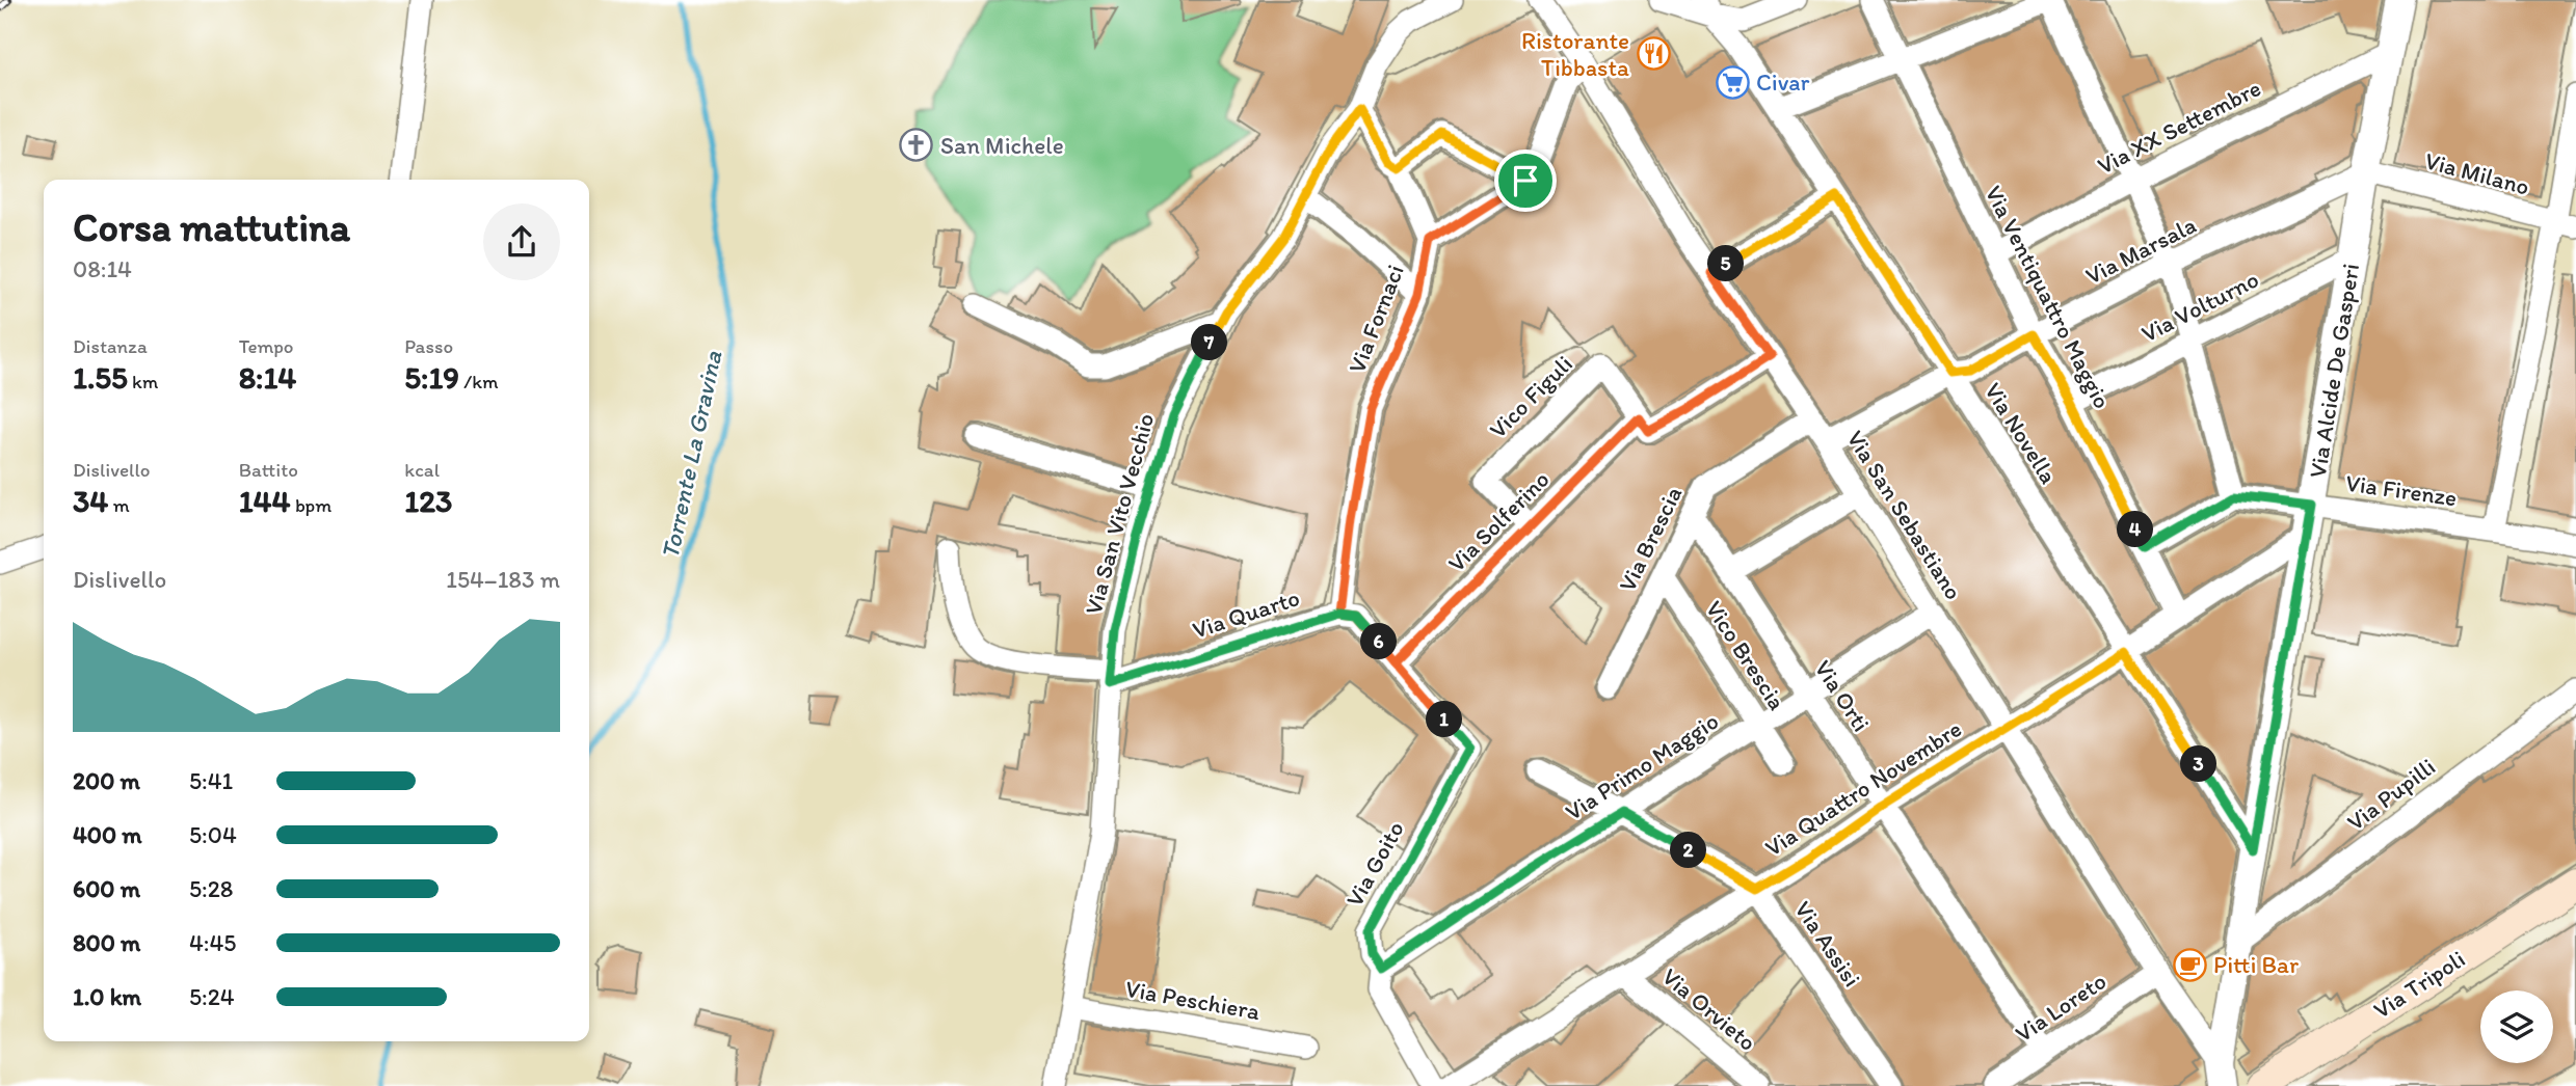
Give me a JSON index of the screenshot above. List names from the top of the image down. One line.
{"streets":{"main road":["Via Tripoli"],"street":["Via XX Settembre","Via Milano","Via Marsala","Via Ventiquattro Maggio","Via Volturno","Via Fornaci","Via Alcide De Gasperi","Vico Figuli","Via Novella","Via Firenze","Via San Vito Vecchio","Via San Sebastiano","Via Solferino","Via Brescia","Via Quarto","Vico Brescia","Via Orti","Via Primo Maggio","Via Quattro Novembre","Via Pupilli","Via Goito","Via Assisi","Via Peschiera","Via Loreto","Via Orvieto"]},"crossings":[["Via XX Settembre","Via Ventiquattro Maggio"],["Via XX Settembre","Via Alcide De Gasperi"],["Via Milano","Via Marsala"],["Via Milano","Via Alcide De Gasperi"],["Via Marsala","Via Ventiquattro Maggio"],["Via Marsala","Via Alcide De Gasperi"],["Via Marsala","Via Novella"],["Via Marsala","Via San Sebastiano"],["Via Ventiquattro Maggio","Via Volturno"],["Via Ventiquattro Maggio","Via Quattro Novembre"],["Via Volturno","Via Alcide De Gasperi"],["Via Fornaci","Via Quarto"],["Via Alcide De Gasperi","Via Novella"],["Via Alcide De Gasperi","Via Firenze"],["Via Alcide De Gasperi","Via San Sebastiano"],["Via Alcide De Gasperi","Via Quattro Novembre"],["Via Alcide De Gasperi","Via Pupilli"],["Vico Figuli","Via Solferino"],["Via Novella","Via Quattro Novembre"],["Via San Vito Vecchio","Via Quarto"],["Via San Vito Vecchio","Via Peschiera"],["Via San Sebastiano","Via Solferino"],["Via San Sebastiano","Via Brescia"],["Via San Sebastiano","Via Primo Maggio"],["Via San Sebastiano","Via Quattro Novembre"],["Via San Sebastiano","Via Loreto"],["Via Solferino","Via Goito"],["Via Brescia","Vico Brescia"],["Via Brescia","Via Orti"],["Vico Brescia","Via Primo Maggio"],["Via Orti","Via Primo Maggio"],["Via Orti","Via Quattro Novembre"],["Via Orti","Via Loreto"],["Via Primo Maggio","Via Goito"],["Via Primo Maggio","Via Assisi"],["Via Quattro Novembre","Via Assisi"],["Via Quattro Novembre","Via Orvieto"]],"water":["Torrente La Gravina"],"places":{"restaurant":["Ristorante Tibbasta"],"supermarket":["Civar"],"church":["San Michele"],"cafe":["Pitti Bar"]},"page":{"heading":["Corsa mattutina","08:14"],"pins":["5","7","4","6","1","3","2"],"stats":[["Distanza","1.55 km"],["Tempo","8:14"],["Passo","5:19 /km"],["Dislivello","34 m"],["Battito","144 bpm"],["kcal","123"]],"chart":["Dislivello","154–183 m"],"list":[{"name":"200 m","note":"5:41"},{"name":"400 m","note":"5:04"},{"name":"600 m","note":"5:28"},{"name":"800 m","note":"4:45"},{"name":"1.0 km","note":"5:24"}]}}
